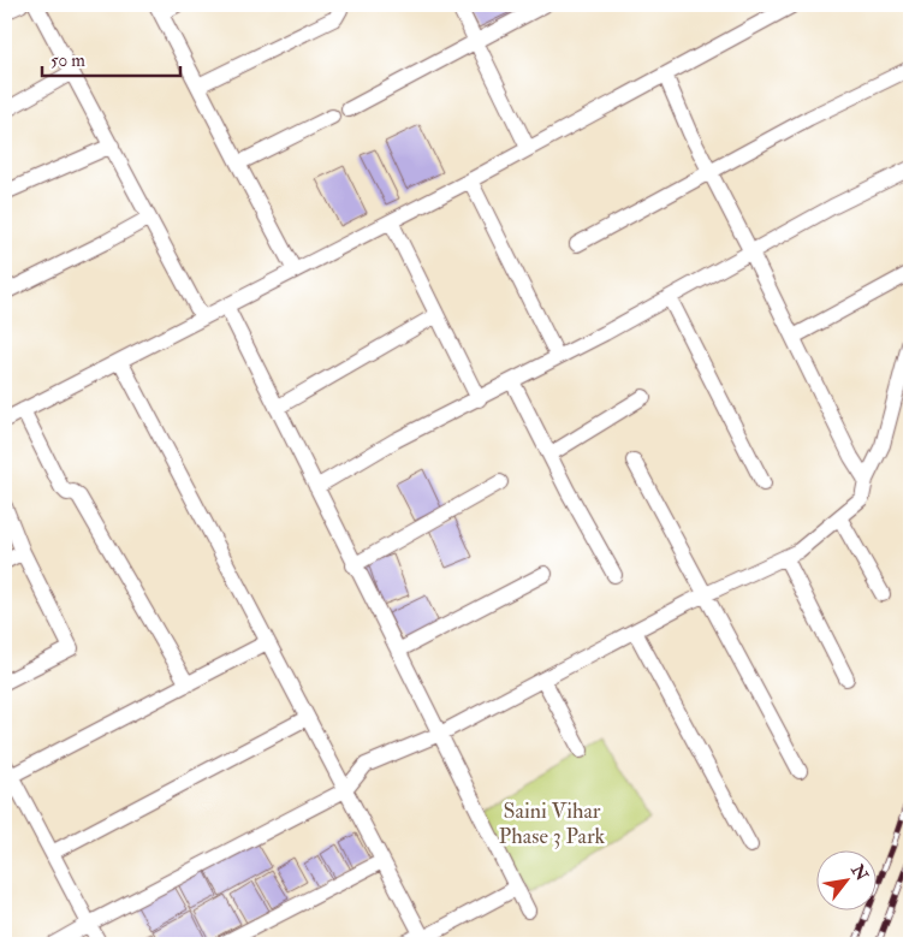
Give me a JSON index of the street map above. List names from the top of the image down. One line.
{"parks":["Saini Vihar Phase 3 Park"],"scale_bar":"50 m","north":"top right"}
